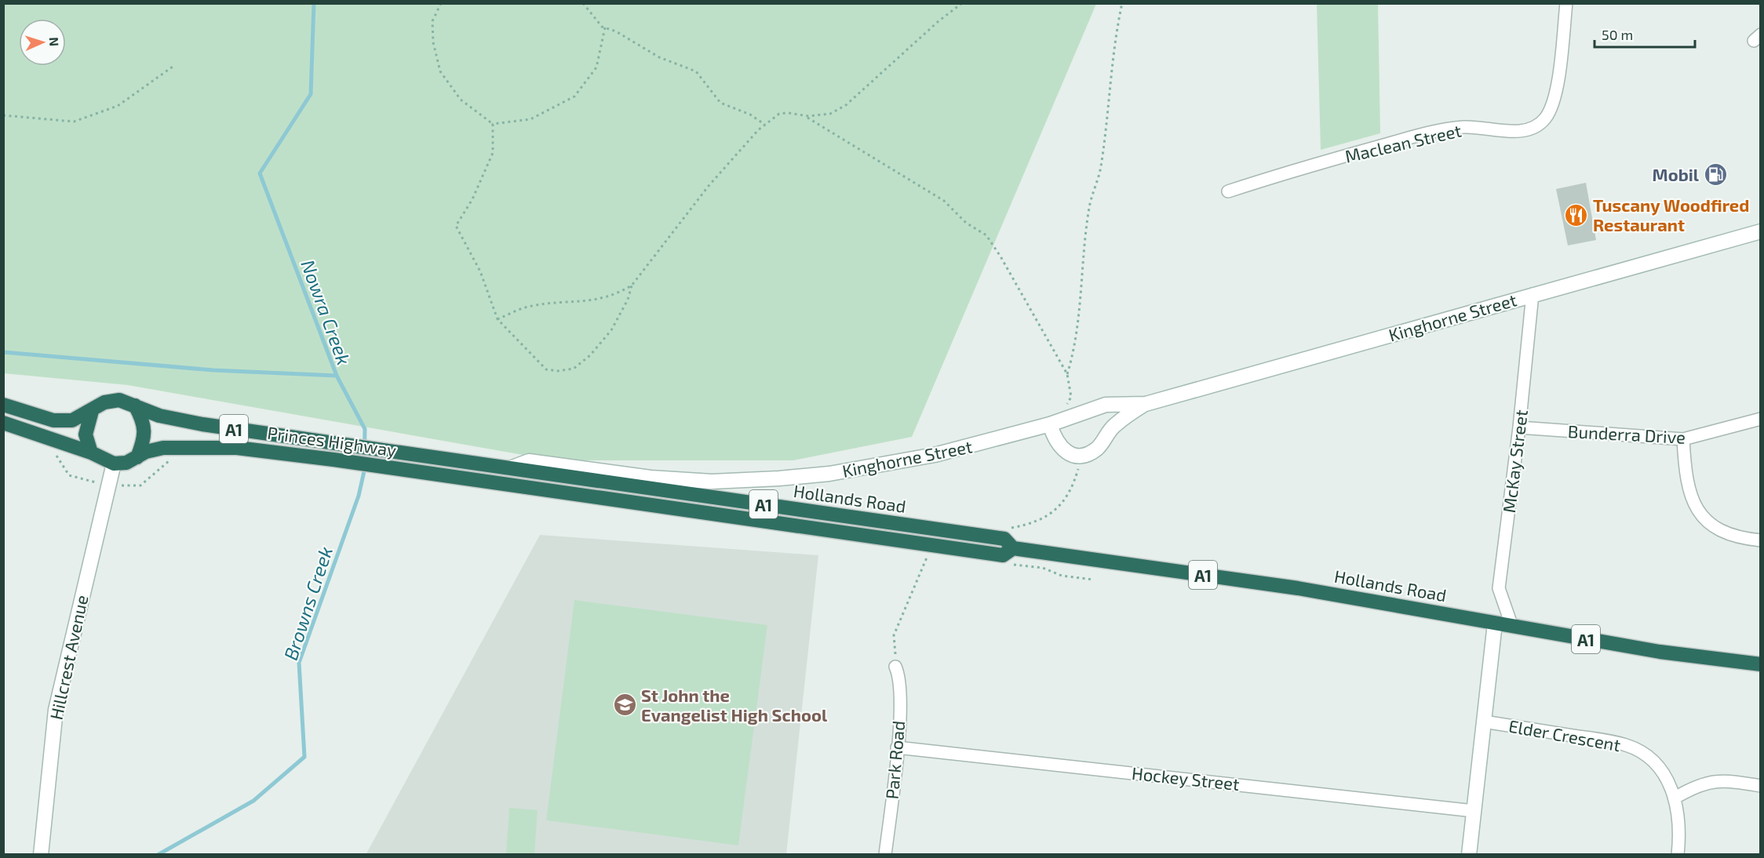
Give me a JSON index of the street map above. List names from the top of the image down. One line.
{"streets":{"highway":["A1","Princes Highway","Hollands Road"],"main road":["Kinghorne Street","Hillcrest Avenue"],"street":["Maclean Street","Bunderra Drive","McKay Street","Elder Crescent","Park Road","Hockey Street"]},"crossings":[["Kinghorne Street","Princes Highway"],["Kinghorne Street","McKay Street"],["Kinghorne Street","Hollands Road"],["A1","Princes Highway"],["A1","Hillcrest Avenue"],["Bunderra Drive","McKay Street"],["Princes Highway","Hollands Road"],["Princes Highway","Hillcrest Avenue"],["McKay Street","Hollands Road"],["Park Road","Hockey Street"]],"water":["Nowra Creek","Browns Creek"],"places":{"fuel station":["Mobil"],"restaurant":["Tuscany Woodfired Restaurant"],"school or university":["St John the Evangelist High School"]},"scale_bar":"50 m","north":"right"}
